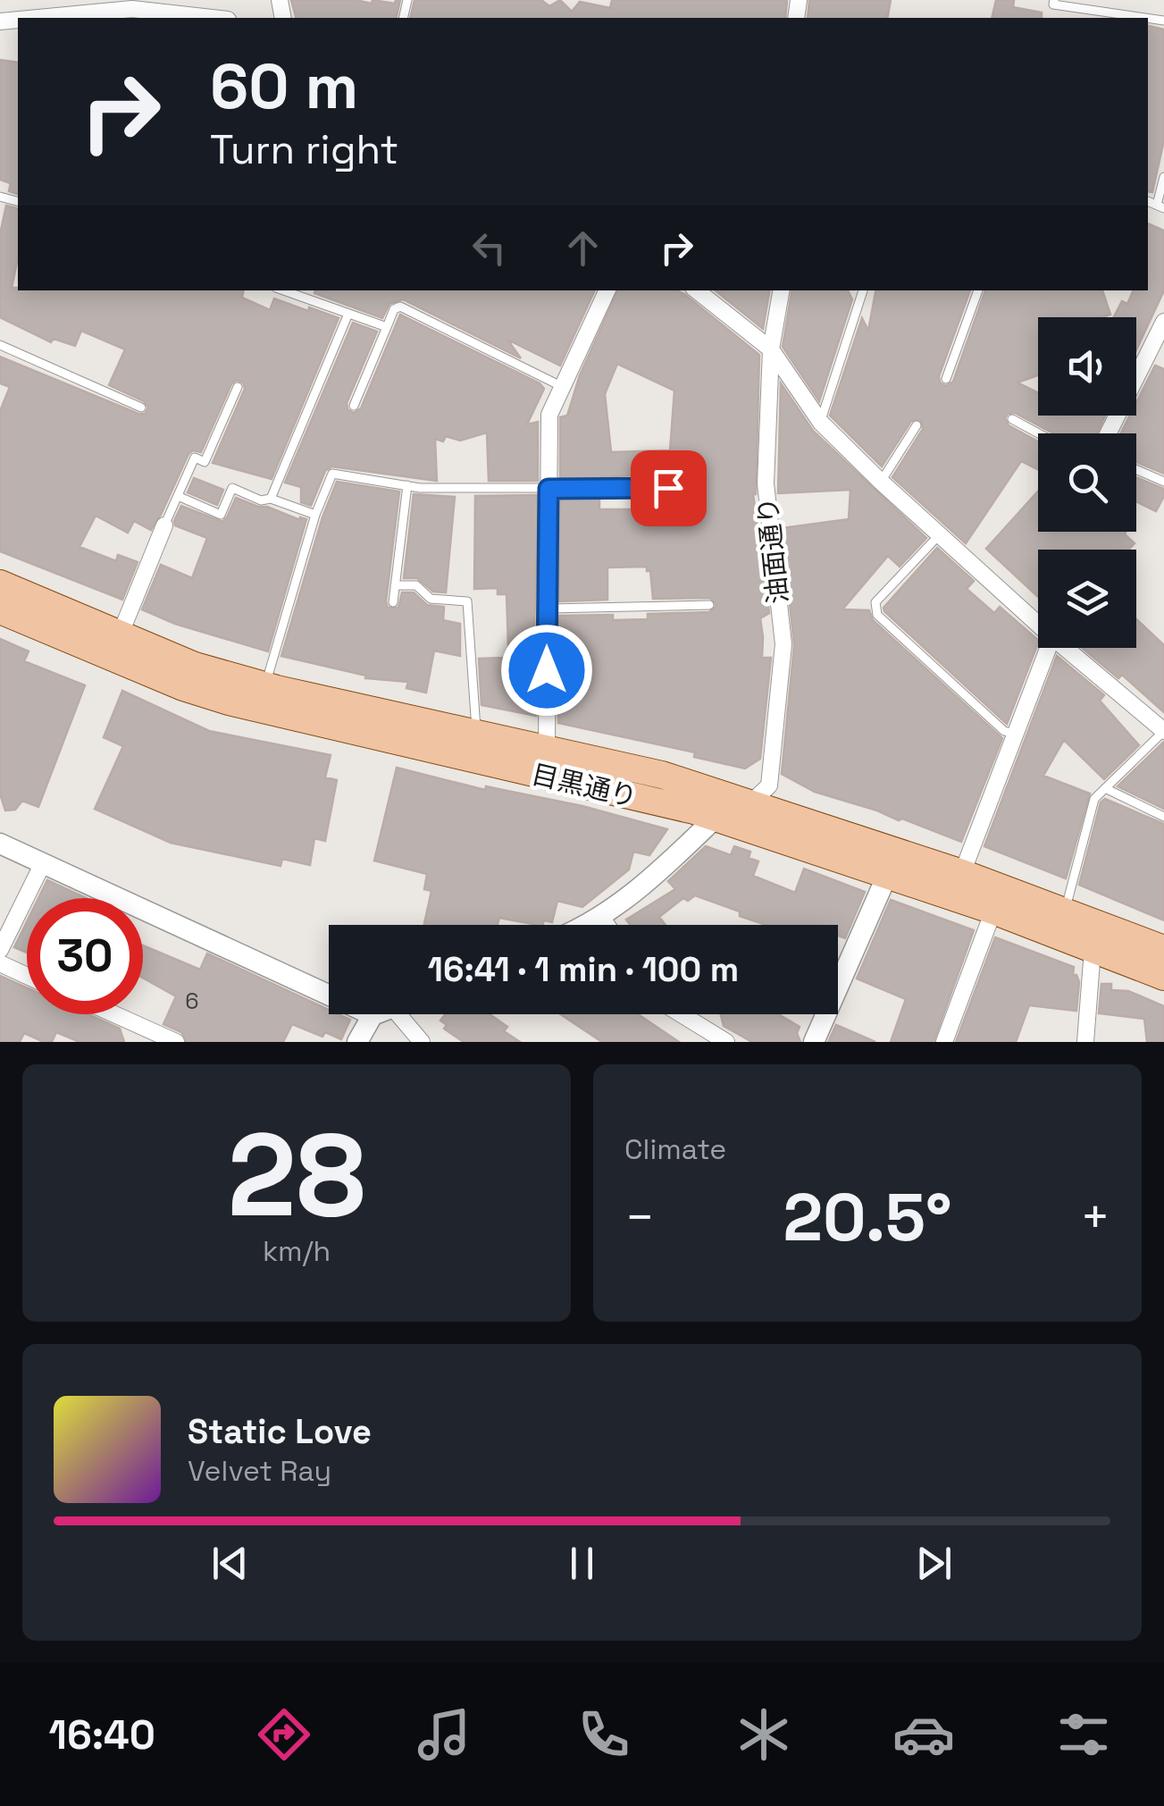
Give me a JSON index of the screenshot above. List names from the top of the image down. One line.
{"streets":{"main road":["目黒通り"],"street":["油面通り"]},"crossings":[["油面通り","目黒通り"]],"house_numbers":["6"],"page":{"turn":["60 m","Turn right"],"limit":"30","trip":"16:41 · 1 min · 100 m","tile":[["28","km/h"],"Climate"],"heat":["−","20.5°","+"],"song":["Static Love","Velvet Ray"],"tabs":"16:40"}}
